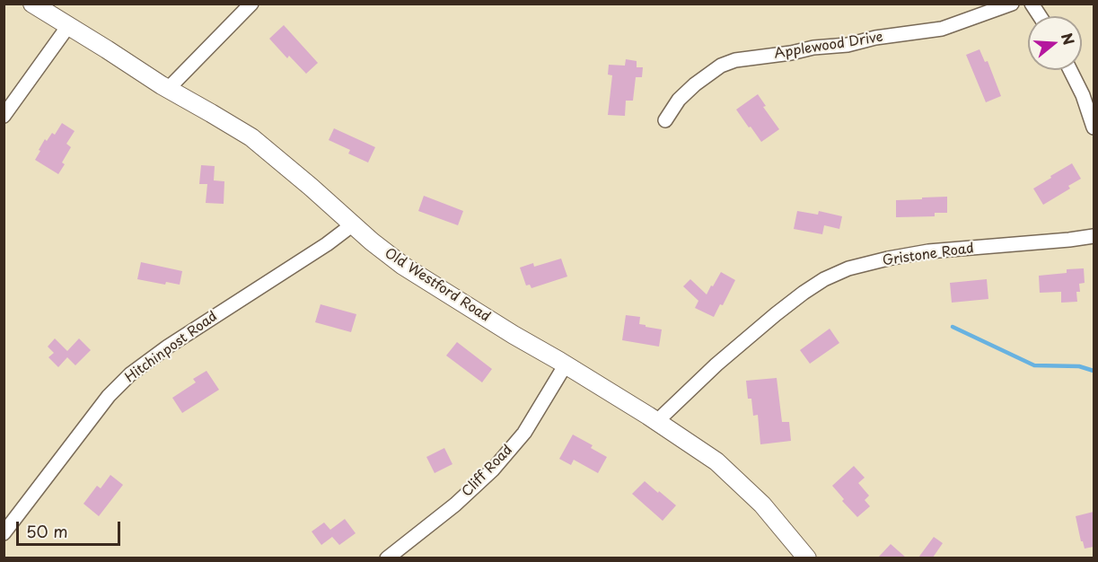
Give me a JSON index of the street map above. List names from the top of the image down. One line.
{"streets":{"main road":["Old Westford Road"],"street":["Applewood Drive","Gristone Road","Hitchinpost Road","Cliff Road"]},"crossings":[["Gristone Road","Old Westford Road"],["Old Westford Road","Hitchinpost Road"],["Old Westford Road","Cliff Road"]],"scale_bar":"50 m","north":"right"}
